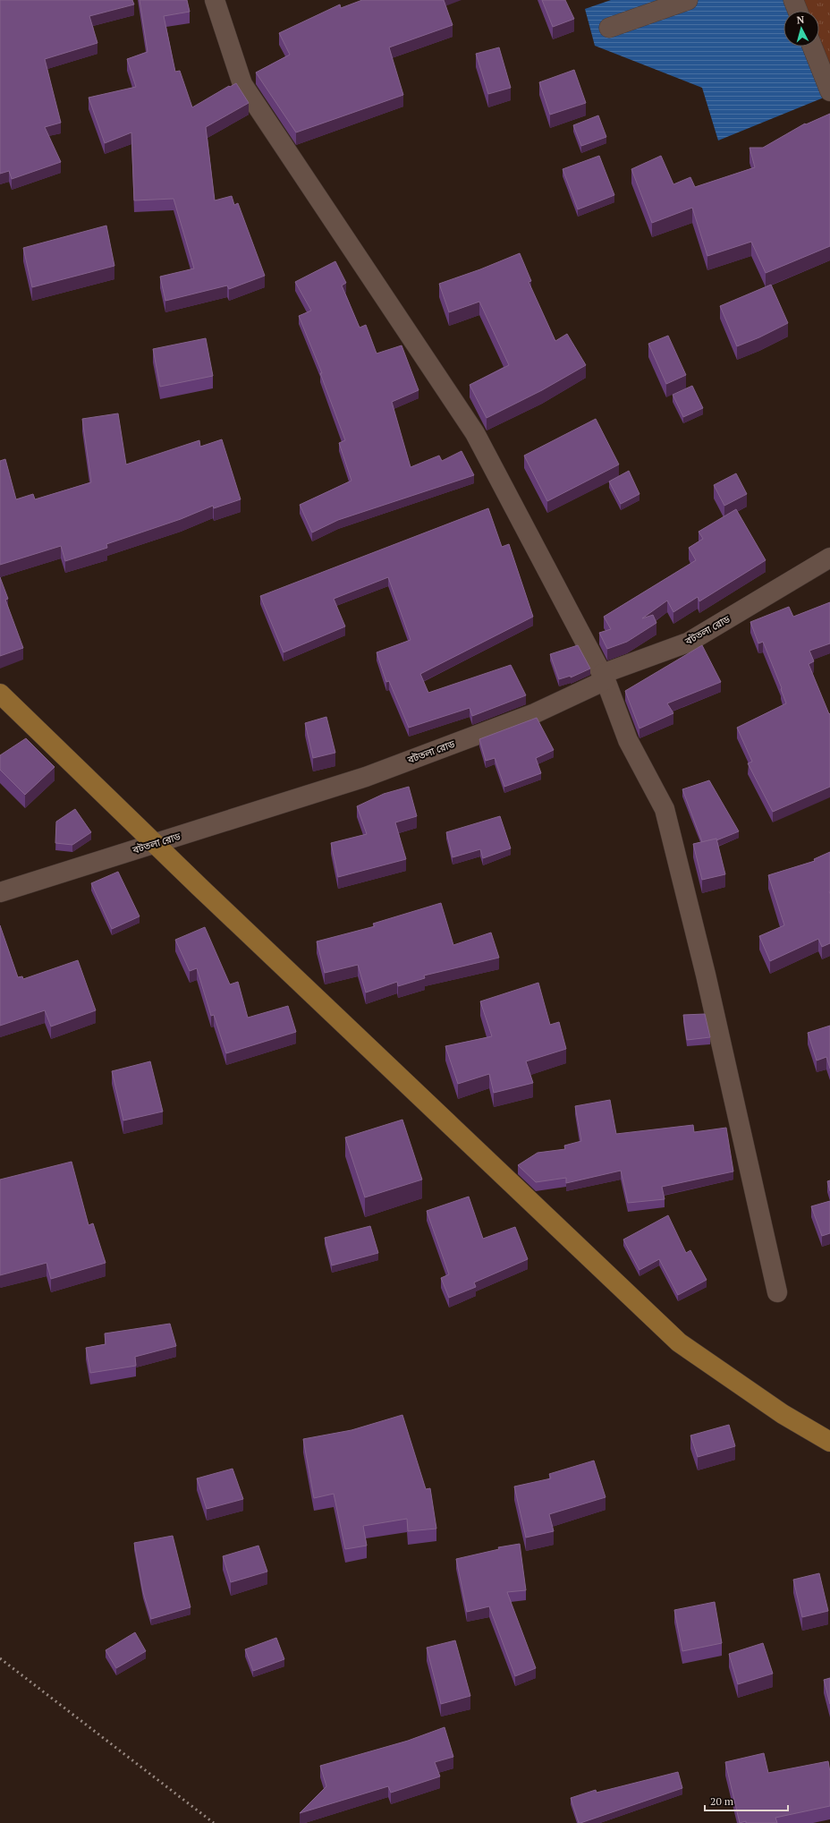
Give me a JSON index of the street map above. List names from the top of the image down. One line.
{"streets":{"street":["বটতলা রোড"]},"scale_bar":"20 m","north":"top"}
